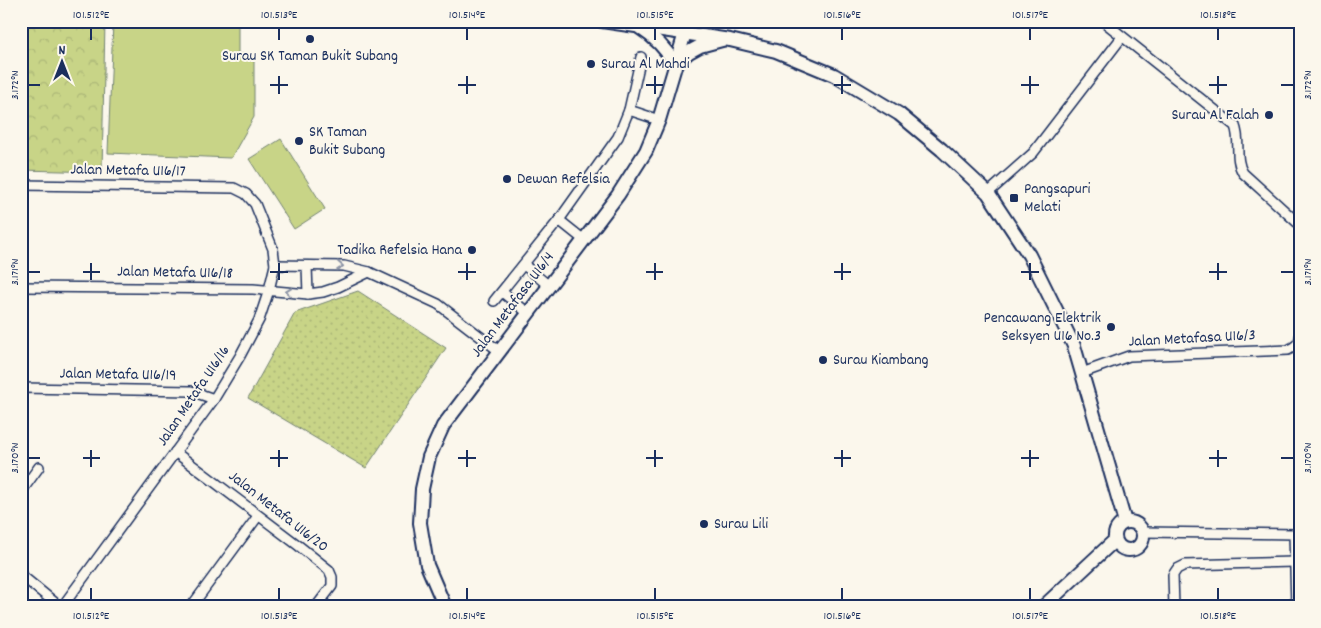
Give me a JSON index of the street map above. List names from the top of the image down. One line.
{"streets":{"street":["Jalan Metafa U16/17","Jalan Metafa U16/18","Jalan Metafasa U16/4","Jalan Metafasa U16/3","Jalan Metafa U16/19","Jalan Metafa U16/16","Jalan Metafa U16/20"]},"crossings":[["Jalan Metafa U16/17","Jalan Metafa U16/16"],["Jalan Metafa U16/18","Jalan Metafa U16/16"],["Jalan Metafa U16/19","Jalan Metafa U16/16"],["Jalan Metafa U16/16","Jalan Metafa U16/20"]],"places":{"other":["Surau SK Taman Bukit Subang","Surau Al Mahdi","Surau Al Falah","SK Taman Bukit Subang","Dewan Refelsia","Tadika Refelsia Hana","Pencawang Elektrik Seksyen U16 No.3","Surau Kiambang","Surau Lili"],"transit":["Pangsapuri Melati"]},"north":"top","coordinates":["101.512°E","101.513°E","101.514°E","101.515°E","101.516°E","101.517°E","101.518°E","3.172°N","3.171°N","3.170°N"]}
